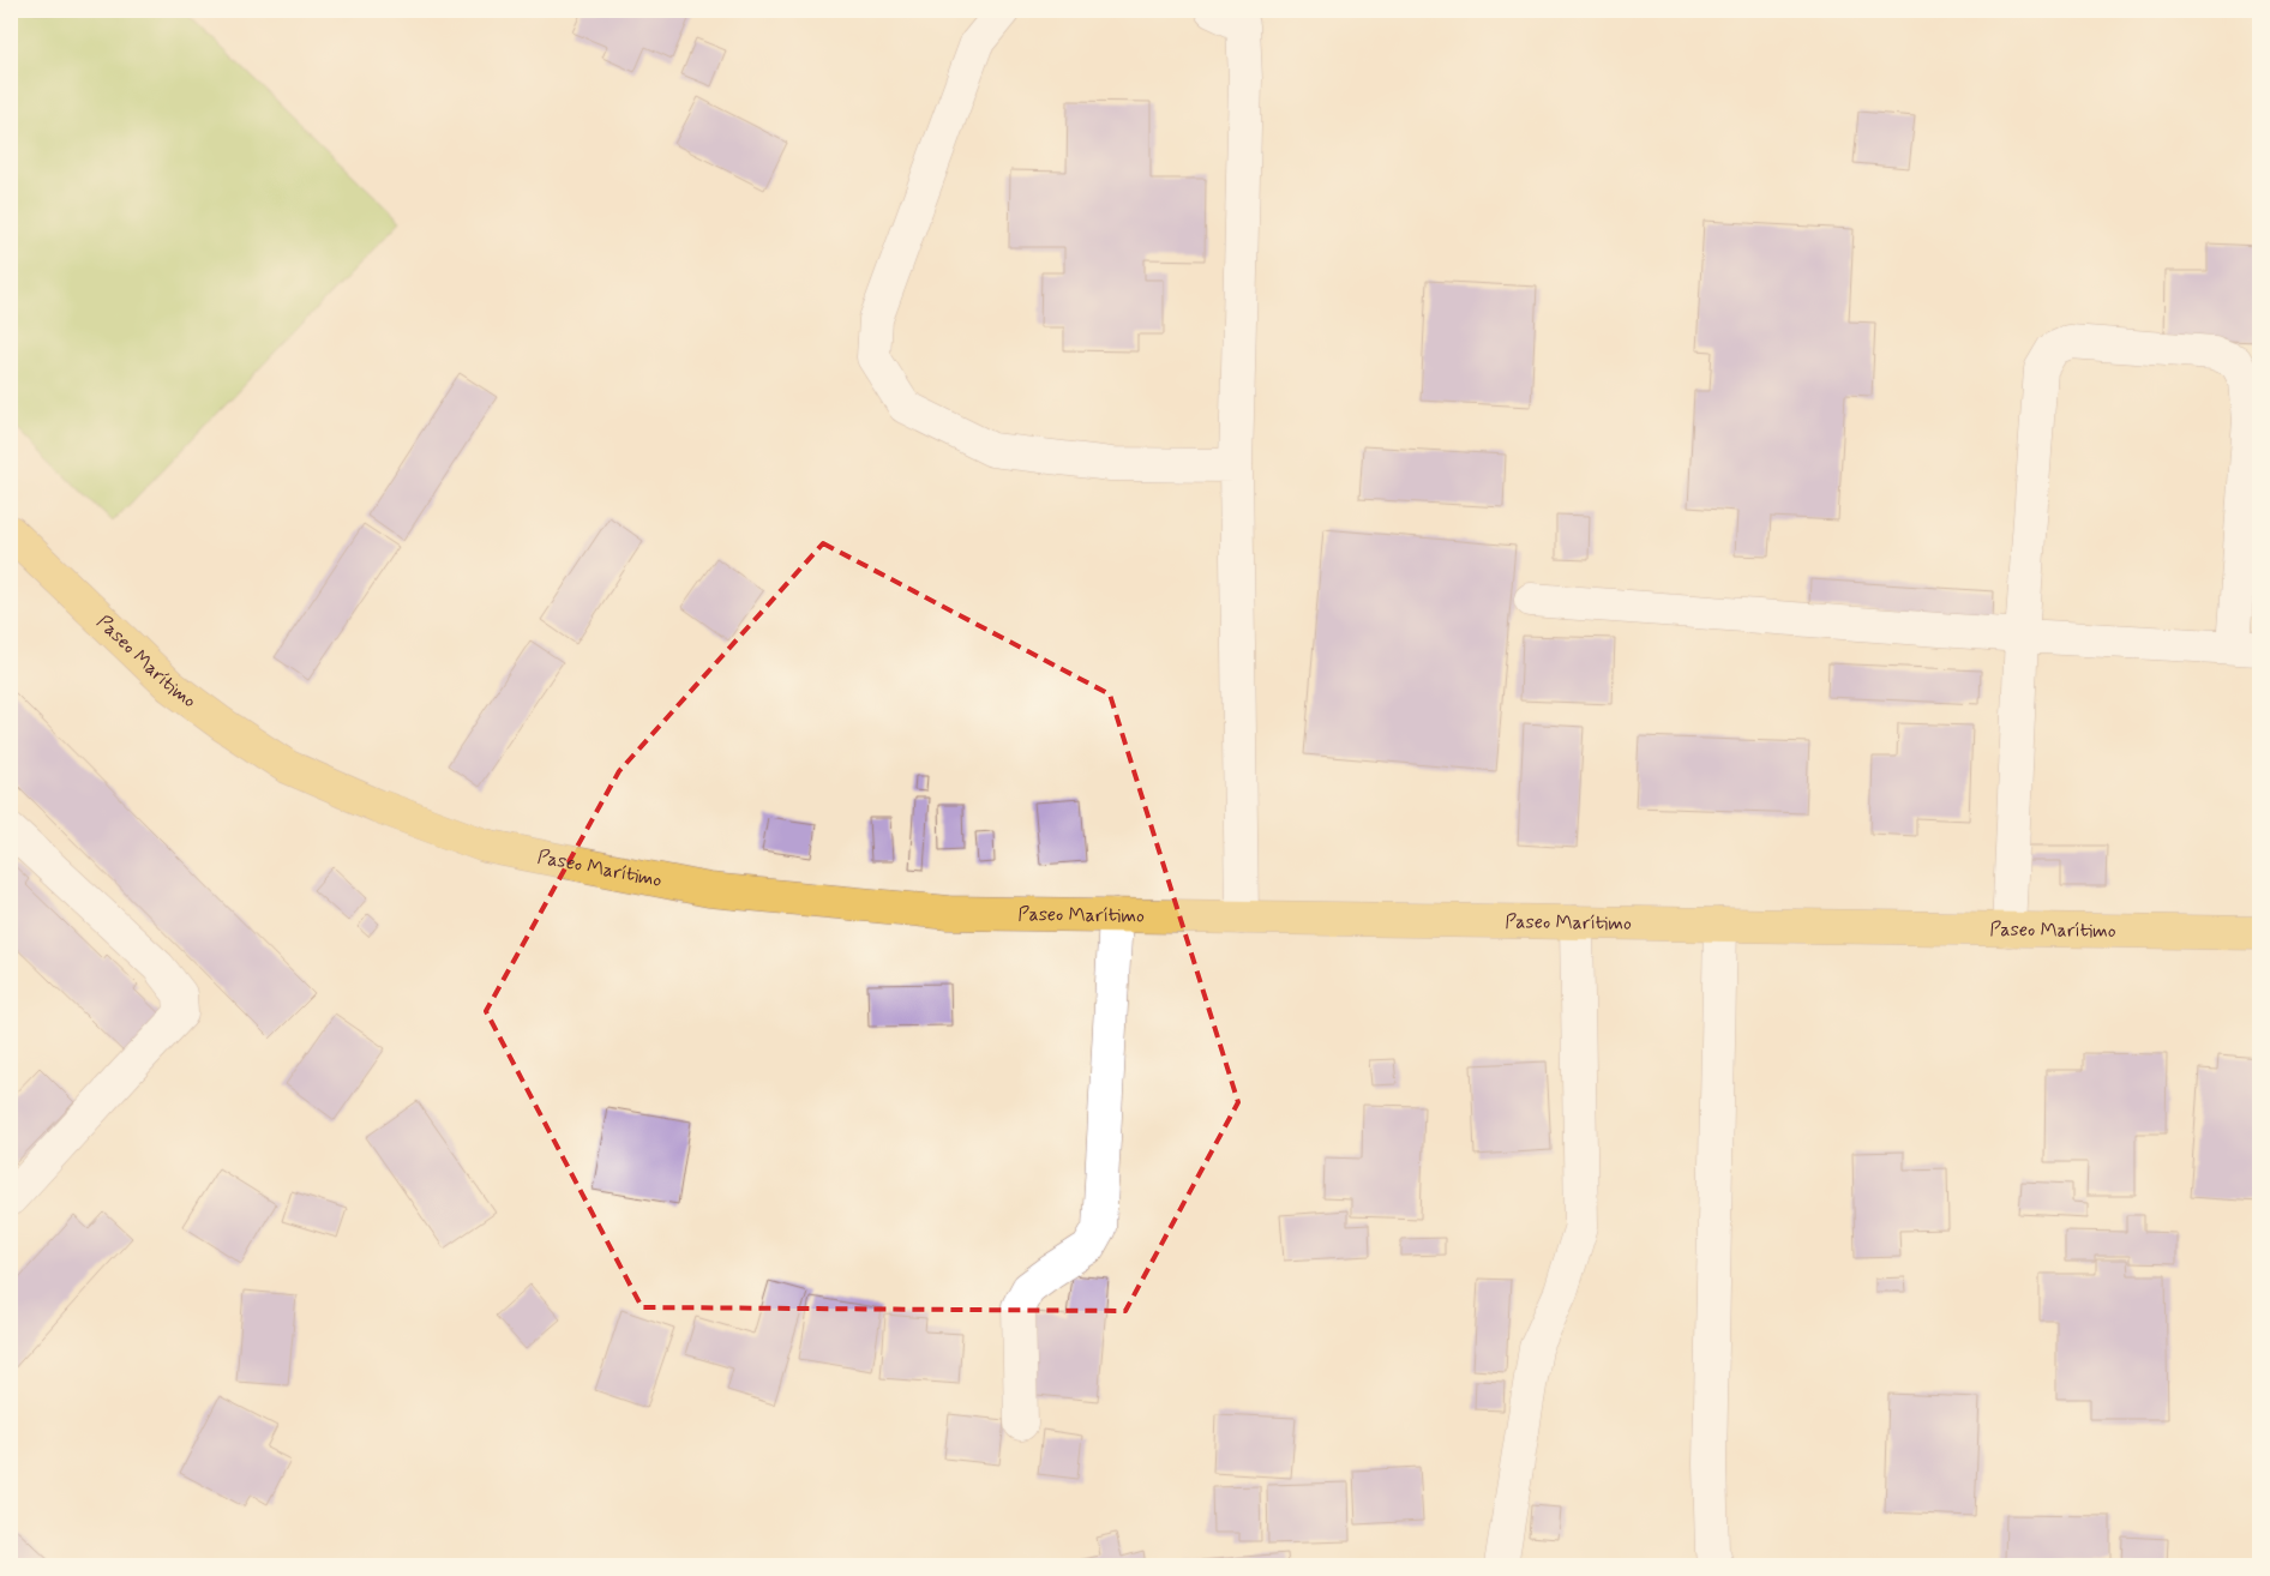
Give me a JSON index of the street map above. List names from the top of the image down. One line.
{"streets":{"main road":["Paseo Marítimo"]}}
